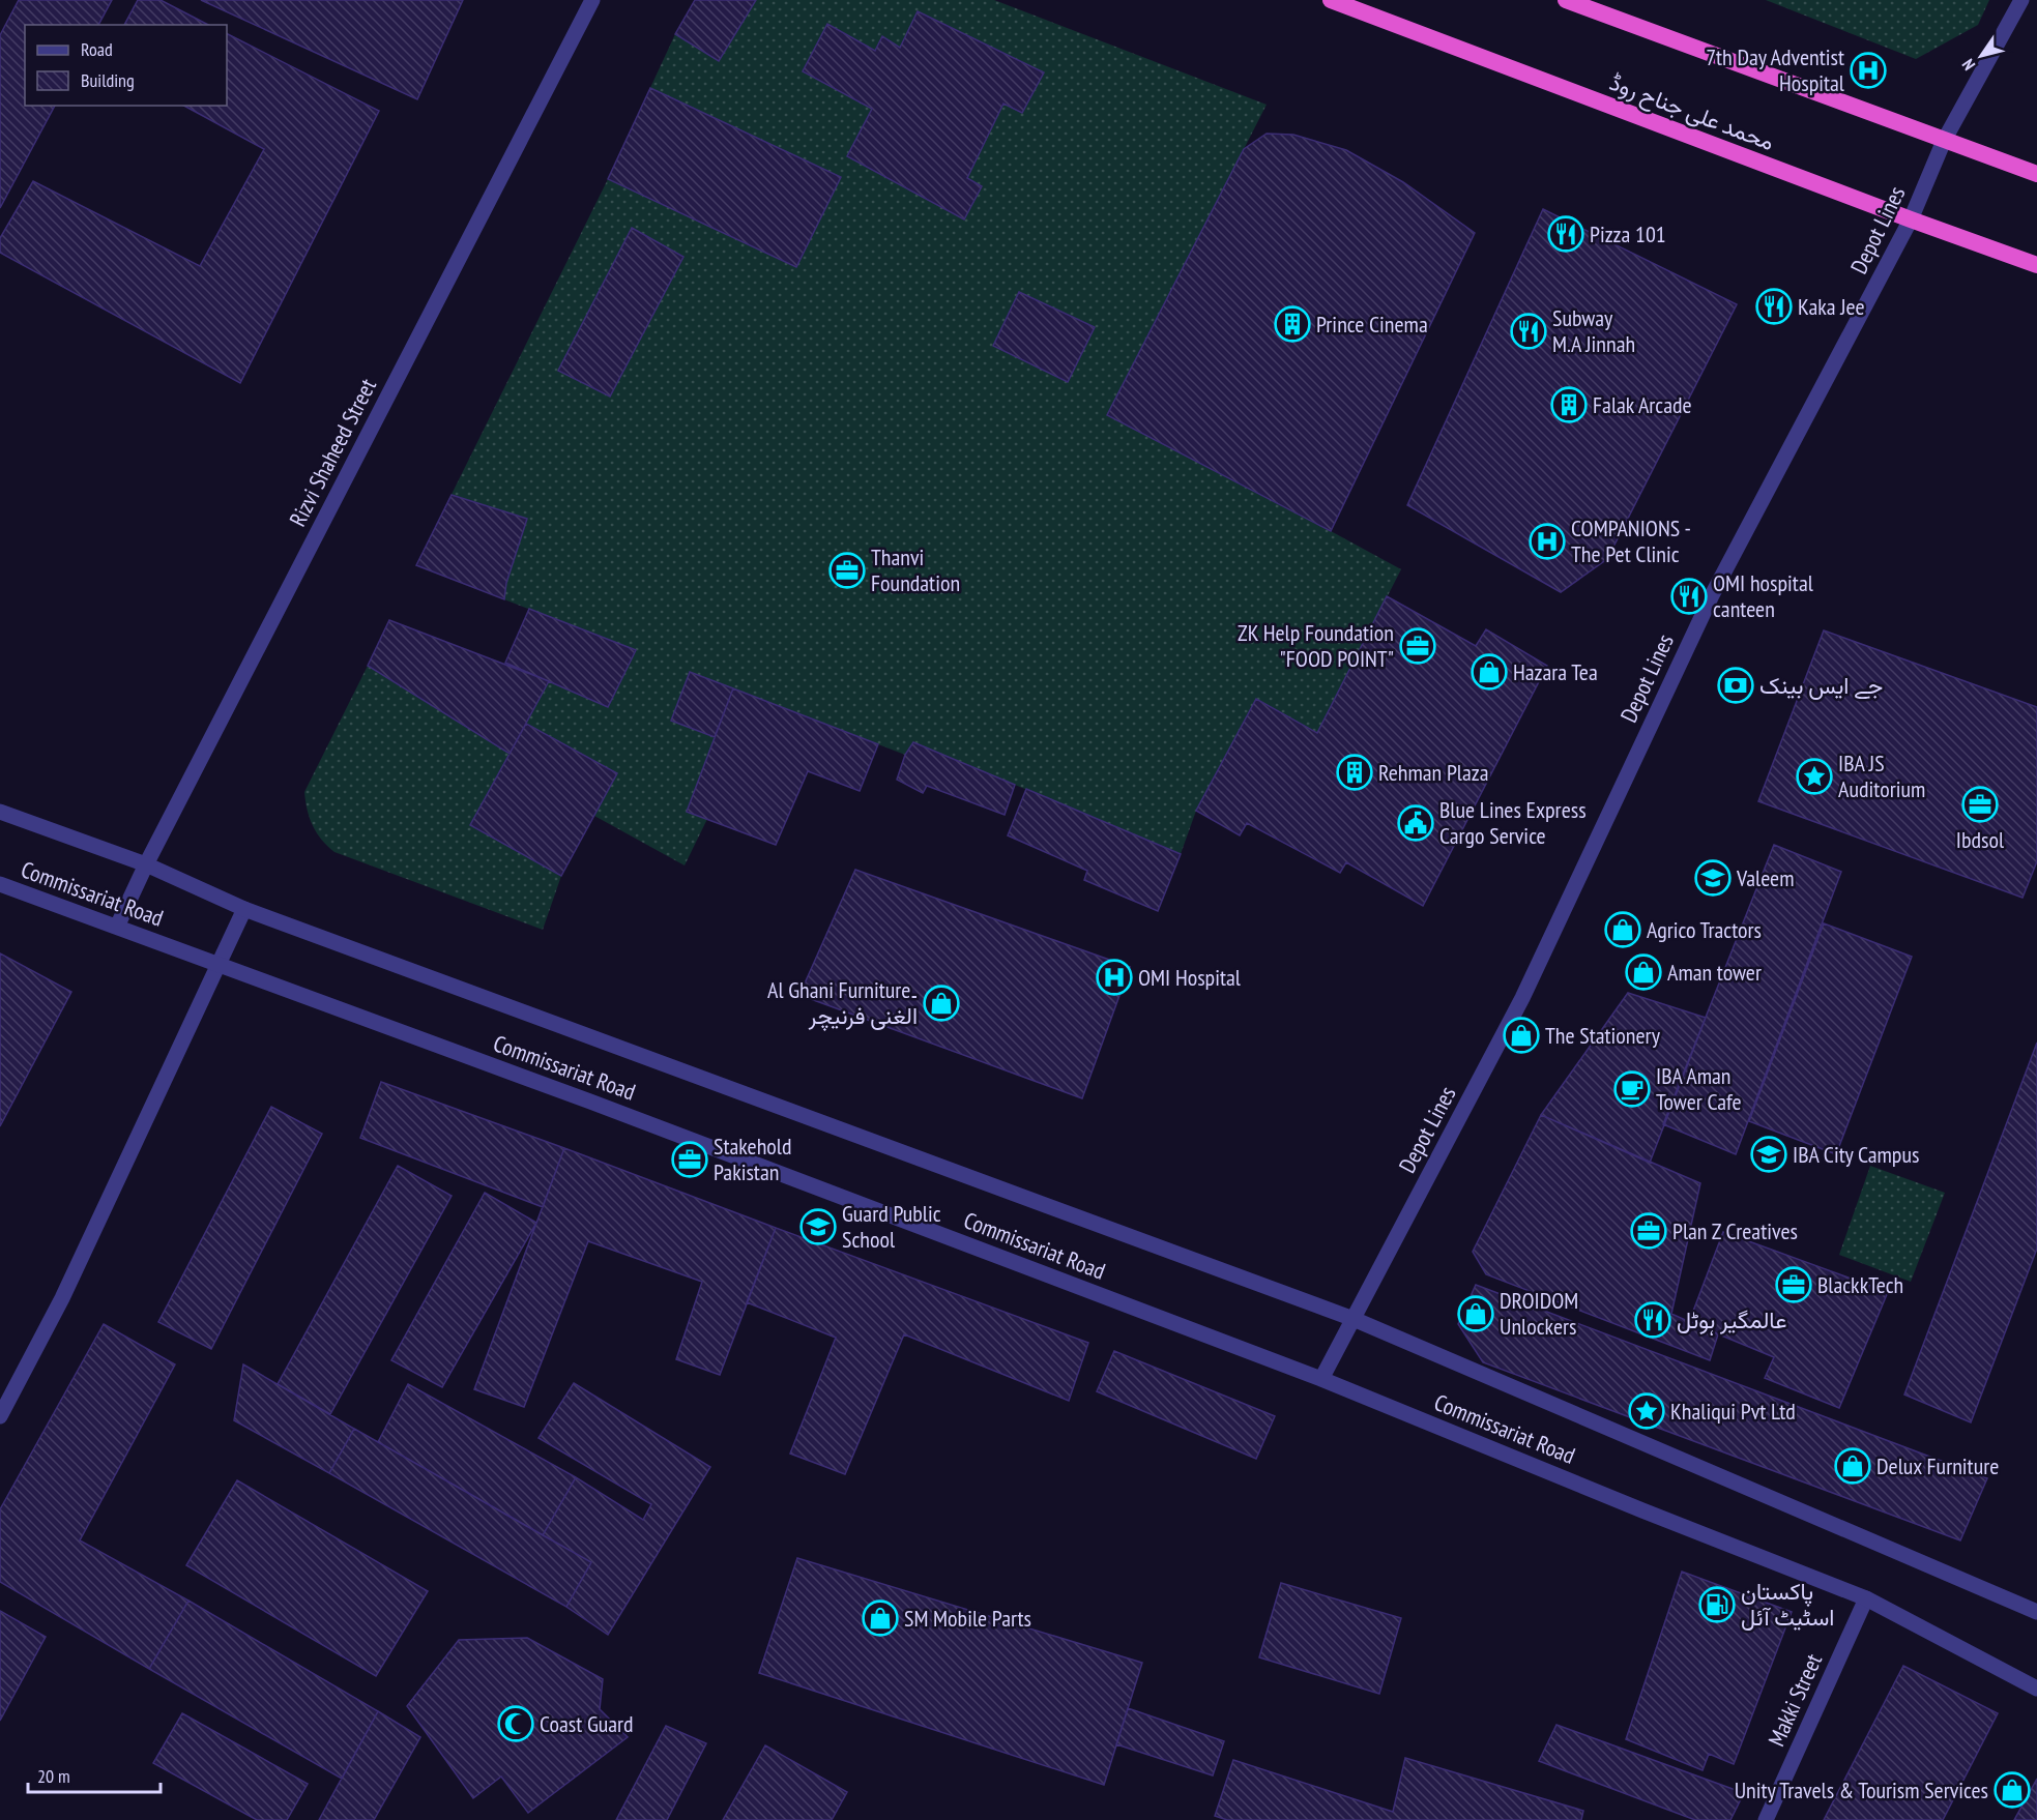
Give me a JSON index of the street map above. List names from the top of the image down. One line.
{"streets":{"highway":["محمد علی جناح روڈ"],"street":["Depot Lines","Rizvi Shaheed Street","Commissariat Road","Makki Street"]},"crossings":[["محمد علی جناح روڈ","Depot Lines"],["Depot Lines","Commissariat Road"],["Rizvi Shaheed Street","Commissariat Road"],["Commissariat Road","Makki Street"]],"places":{"hospital":["7th Day Adventist Hospital","COMPANIONS - The Pet Clinic","OMI Hospital"],"restaurant":["Pizza 101","Kaka Jee","Subway M.A Jinnah","OMI hospital canteen","عالمگیر ہوٹل"],"building":["Prince Cinema","Falak Arcade","Rehman Plaza"],"office":["Thanvi Foundation","ZK Help Foundation \"FOOD POINT\"","Ibdsol","Stakehold Pakistan","Plan Z Creatives","BlackkTech"],"shop":["Hazara Tea","Agrico Tractors","Aman tower","Al Ghani Furniture۔ الغنی فرنیچر","The Stationery","DROIDOM Unlockers","Delux Furniture","SM Mobile Parts","Unity Travels & Tourism Services"],"bank":["جے ایس بینک"],"place":["IBA JS Auditorium","Khaliqui Pvt Ltd"],"public building":["Blue Lines Express Cargo Service"],"school or university":["Valeem","IBA City Campus","Guard Public School"],"cafe":["IBA Aman Tower Cafe"],"fuel station":["پاکستان اسٹیٹ آئل"],"mosque":["Coast Guard"]},"legend":["Road","Building"],"scale_bar":"20 m","north":"bottom left"}
